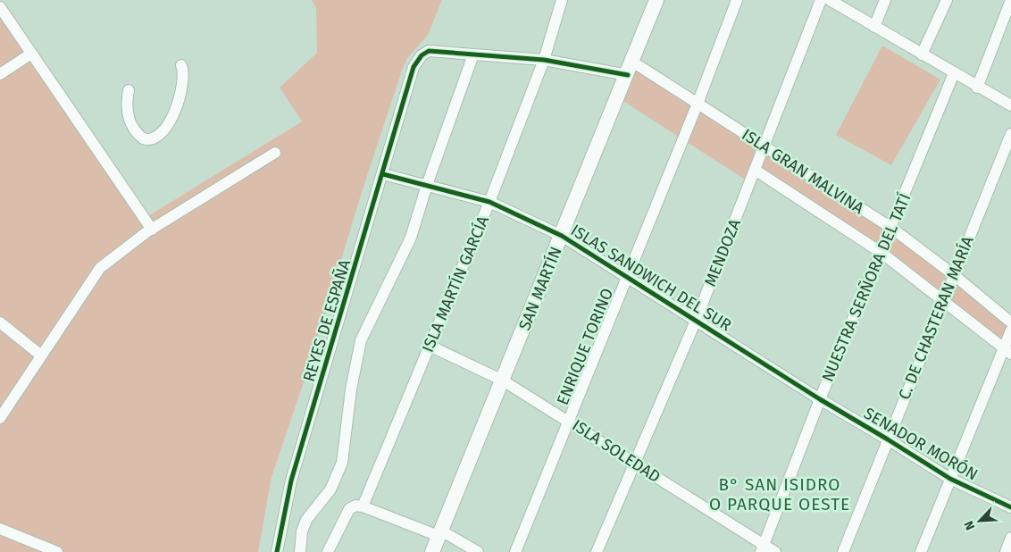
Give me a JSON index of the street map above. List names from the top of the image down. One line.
{"streets":{"main road":["SAN MARTÍN"],"street":["ISLA GRAN MALVINA","MENDOZA","ISLAS SANDWICH DEL SUR","ISLA MARTÍN GARCÍA","NUESTRA SERÑORA DEL TATÍ","C. DE CHASTERAN MARÍA","REYES DE ESPAÑA","ENRIQUE TORINO","SENADOR MORÓN","ISLA SOLEDAD"]},"crossings":[["ISLA GRAN MALVINA","MENDOZA"],["ISLA GRAN MALVINA","ISLA MARTÍN GARCÍA"],["ISLA GRAN MALVINA","NUESTRA SERÑORA DEL TATÍ"],["ISLA GRAN MALVINA","SAN MARTÍN"],["ISLA GRAN MALVINA","C. DE CHASTERAN MARÍA"],["ISLA GRAN MALVINA","REYES DE ESPAÑA"],["ISLA GRAN MALVINA","ENRIQUE TORINO"],["MENDOZA","ISLAS SANDWICH DEL SUR"],["MENDOZA","ISLA SOLEDAD"],["ISLAS SANDWICH DEL SUR","ISLA MARTÍN GARCÍA"],["ISLAS SANDWICH DEL SUR","NUESTRA SERÑORA DEL TATÍ"],["ISLAS SANDWICH DEL SUR","SAN MARTÍN"],["ISLAS SANDWICH DEL SUR","REYES DE ESPAÑA"],["ISLAS SANDWICH DEL SUR","ENRIQUE TORINO"],["ISLAS SANDWICH DEL SUR","SENADOR MORÓN"],["ISLA MARTÍN GARCÍA","ISLA SOLEDAD"],["NUESTRA SERÑORA DEL TATÍ","SENADOR MORÓN"],["NUESTRA SERÑORA DEL TATÍ","ISLA SOLEDAD"],["SAN MARTÍN","ISLA SOLEDAD"],["C. DE CHASTERAN MARÍA","SENADOR MORÓN"],["ENRIQUE TORINO","ISLA SOLEDAD"]],"districts":["B° SAN ISIDRO O PARQUE OESTE"],"north":"bottom left"}
